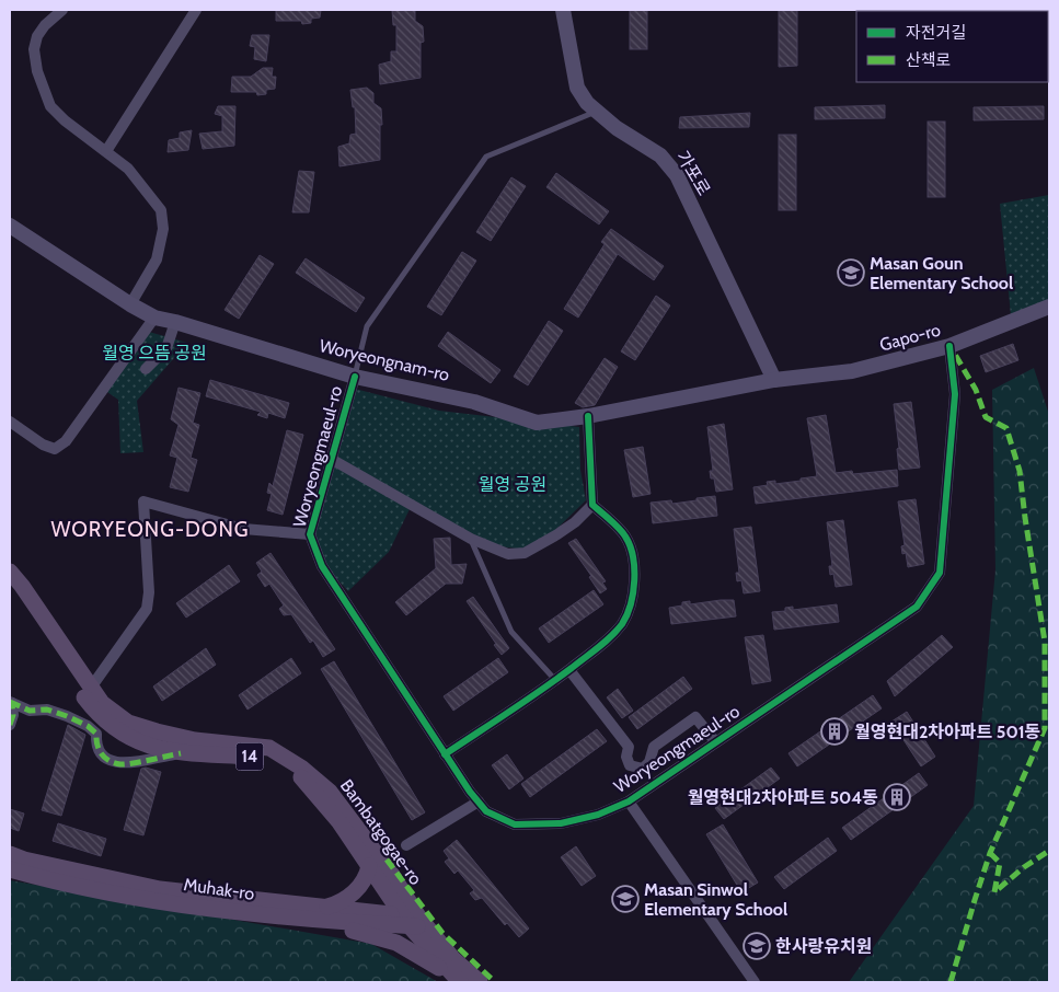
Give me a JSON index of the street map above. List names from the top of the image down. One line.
{"streets":{"main road":["가포로","Gapo-ro","Woryeongnam-ro","14","Bambatgogae-ro","Muhak-ro"],"street":["Woryeongmaeul-ro"]},"crossings":[["가포로","Gapo-ro"],["가포로","Woryeongnam-ro"],["Gapo-ro","Woryeongnam-ro"],["Gapo-ro","Woryeongmaeul-ro"],["Woryeongnam-ro","Woryeongmaeul-ro"],["Bambatgogae-ro","Muhak-ro"]],"districts":["WORYEONG-DONG"],"parks":["월영 으뜸 공원","월영 공원"],"places":{"school or university":["Masan Goun Elementary School","Masan Sinwol Elementary School","한사랑유치원"],"building":["월영현대2차아파트 501동","월영현대2차아파트 504동"]},"legend":["자전거길","산책로"]}
